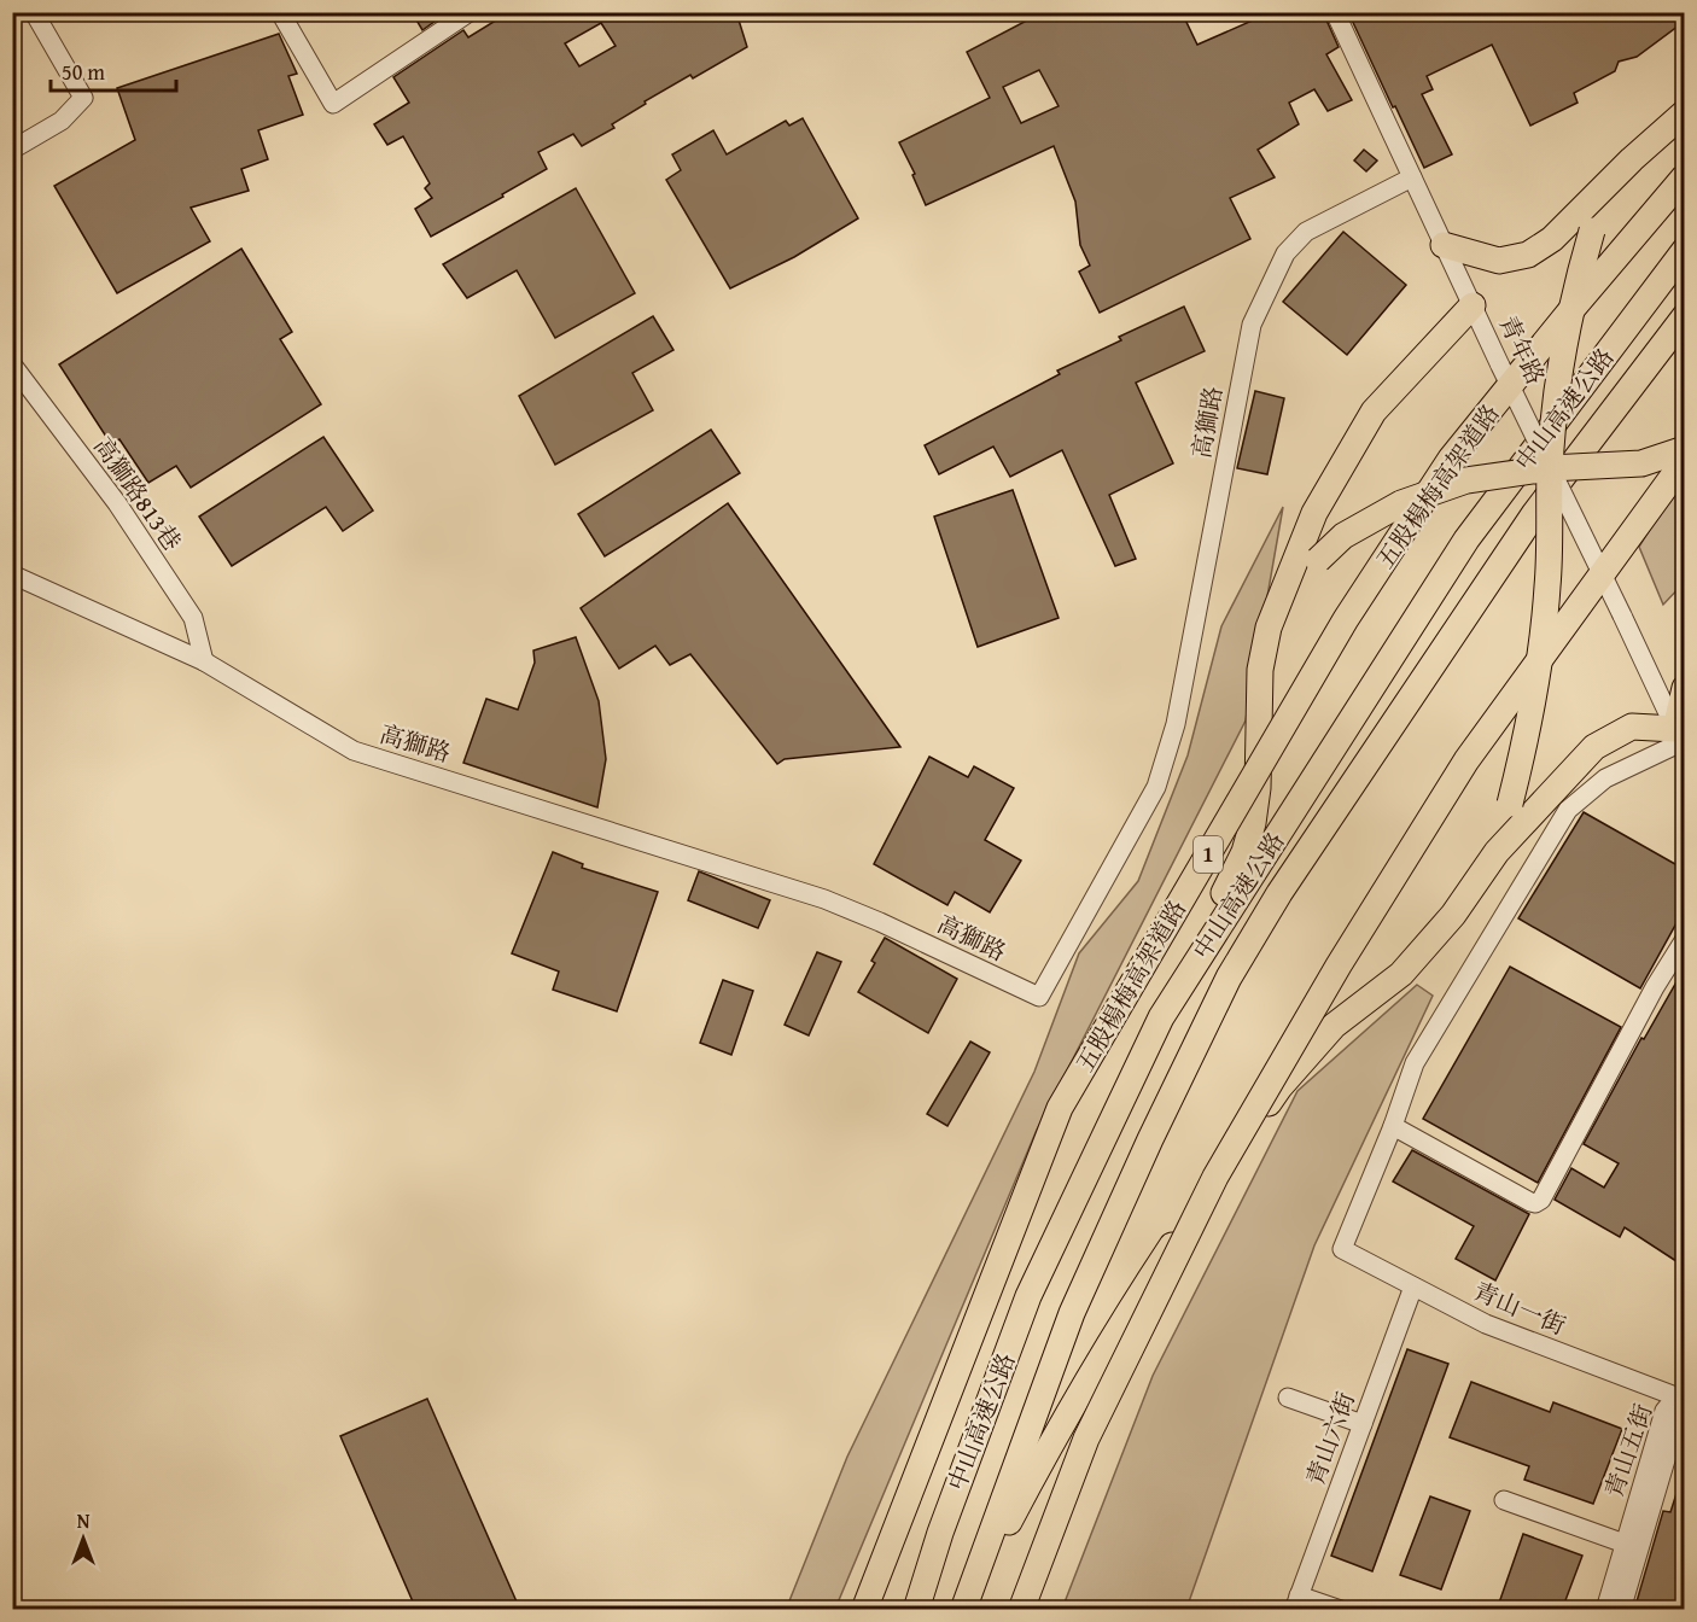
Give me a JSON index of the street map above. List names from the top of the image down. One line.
{"streets":{"highway":["中山高速公路","五股楊梅高架道路","1"],"street":["青年路","高獅路","高獅路813巷","青山一街","青山六街","青山五街"]},"crossings":[["青年路","高獅路"],["高獅路","高獅路813巷"],["青山一街","青山六街"],["青山一街","青山五街"]],"scale_bar":"50 m","north":"top"}
